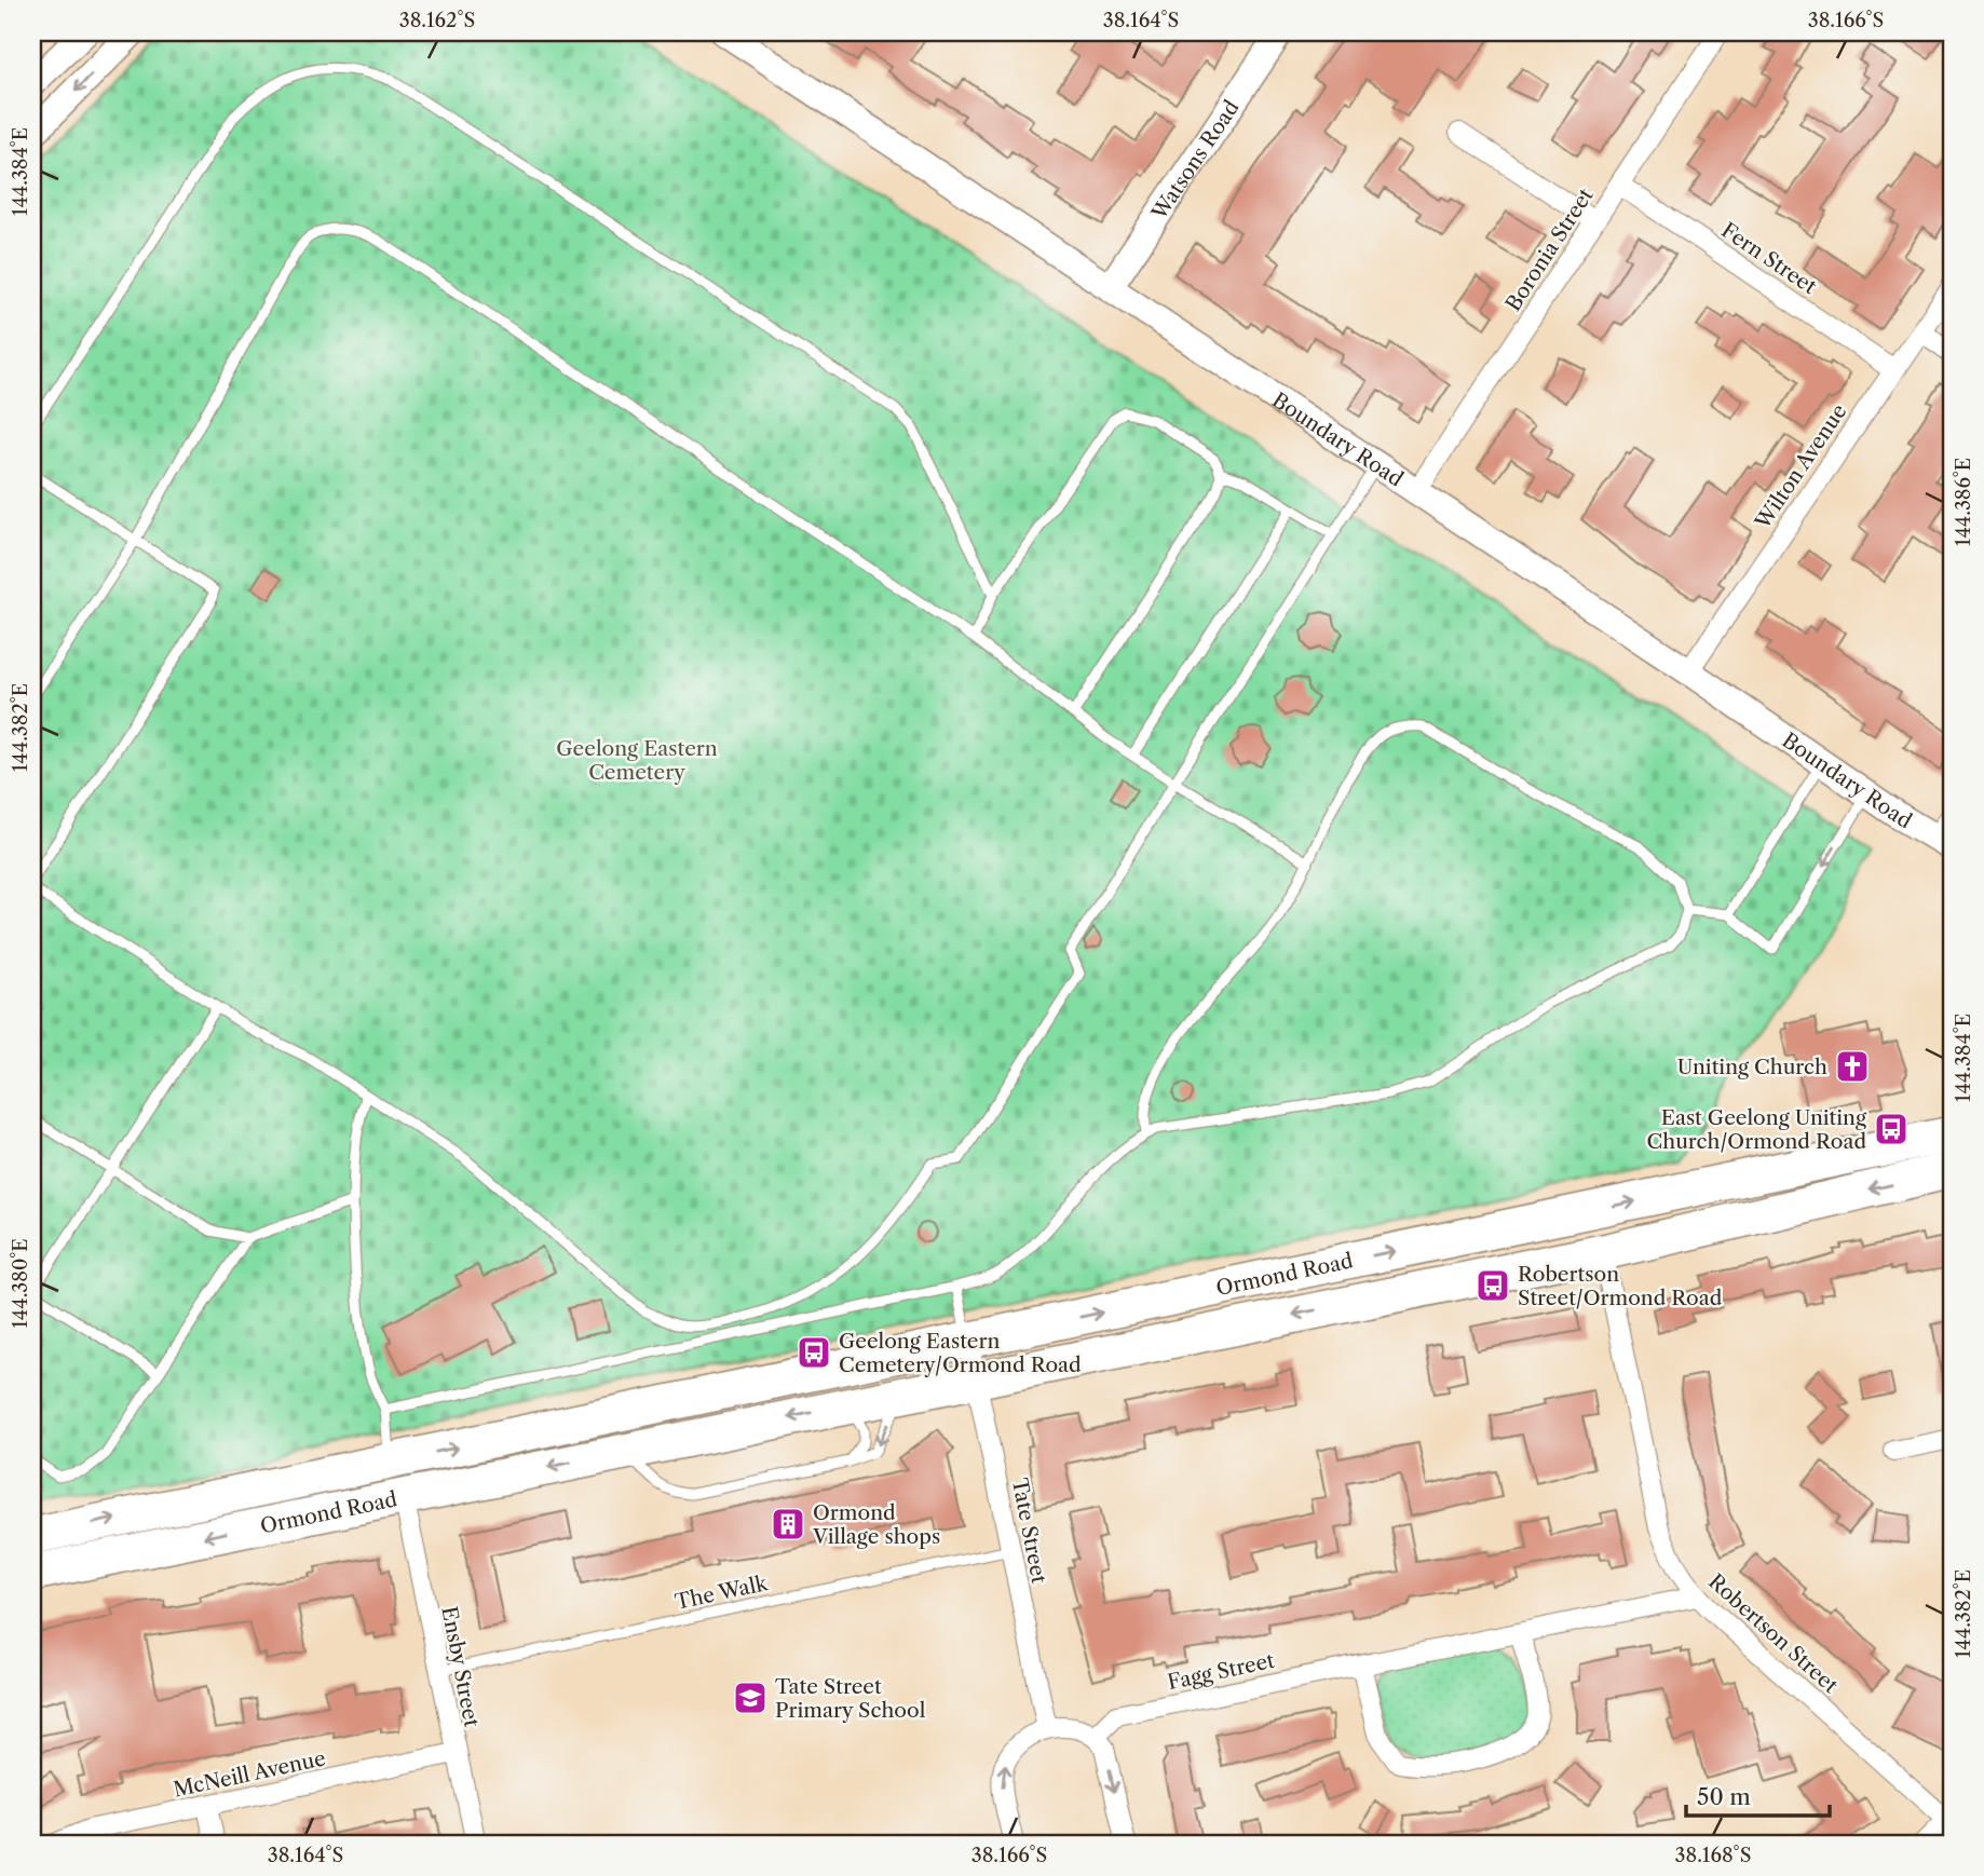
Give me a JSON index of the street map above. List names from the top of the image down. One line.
{"streets":{"highway":["Ormond Road"],"main road":["Watsons Road","Boundary Road"],"street":["Boronia Street","Fern Street","Wilton Avenue","Tate Street","Robertson Street","Ensby Street","Fagg Street","McNeill Avenue"],"lane":["The Walk"]},"crossings":[["Watsons Road","Boundary Road"],["Boronia Street","Fern Street"],["Boronia Street","Boundary Road"],["Fern Street","Wilton Avenue"],["Boundary Road","Wilton Avenue"],["Ormond Road","Tate Street"],["Ormond Road","Robertson Street"],["Ormond Road","Ensby Street"],["Tate Street","The Walk"],["The Walk","Ensby Street"],["Robertson Street","Fagg Street"],["Ensby Street","McNeill Avenue"]],"parks":["Geelong Eastern Cemetery"],"places":{"church":["Uniting Church"],"bus stop":["East Geelong Uniting Church/Ormond Road","Robertson Street/Ormond Road","Geelong Eastern Cemetery/Ormond Road"],"building":["Ormond Village shops"],"school or university":["Tate Street Primary School"]},"scale_bar":"50 m","coordinates":["38.162°S","38.164°S","38.166°S","144.384°E","144.386°E","144.382°E","144.380°E","38.168°S"]}
